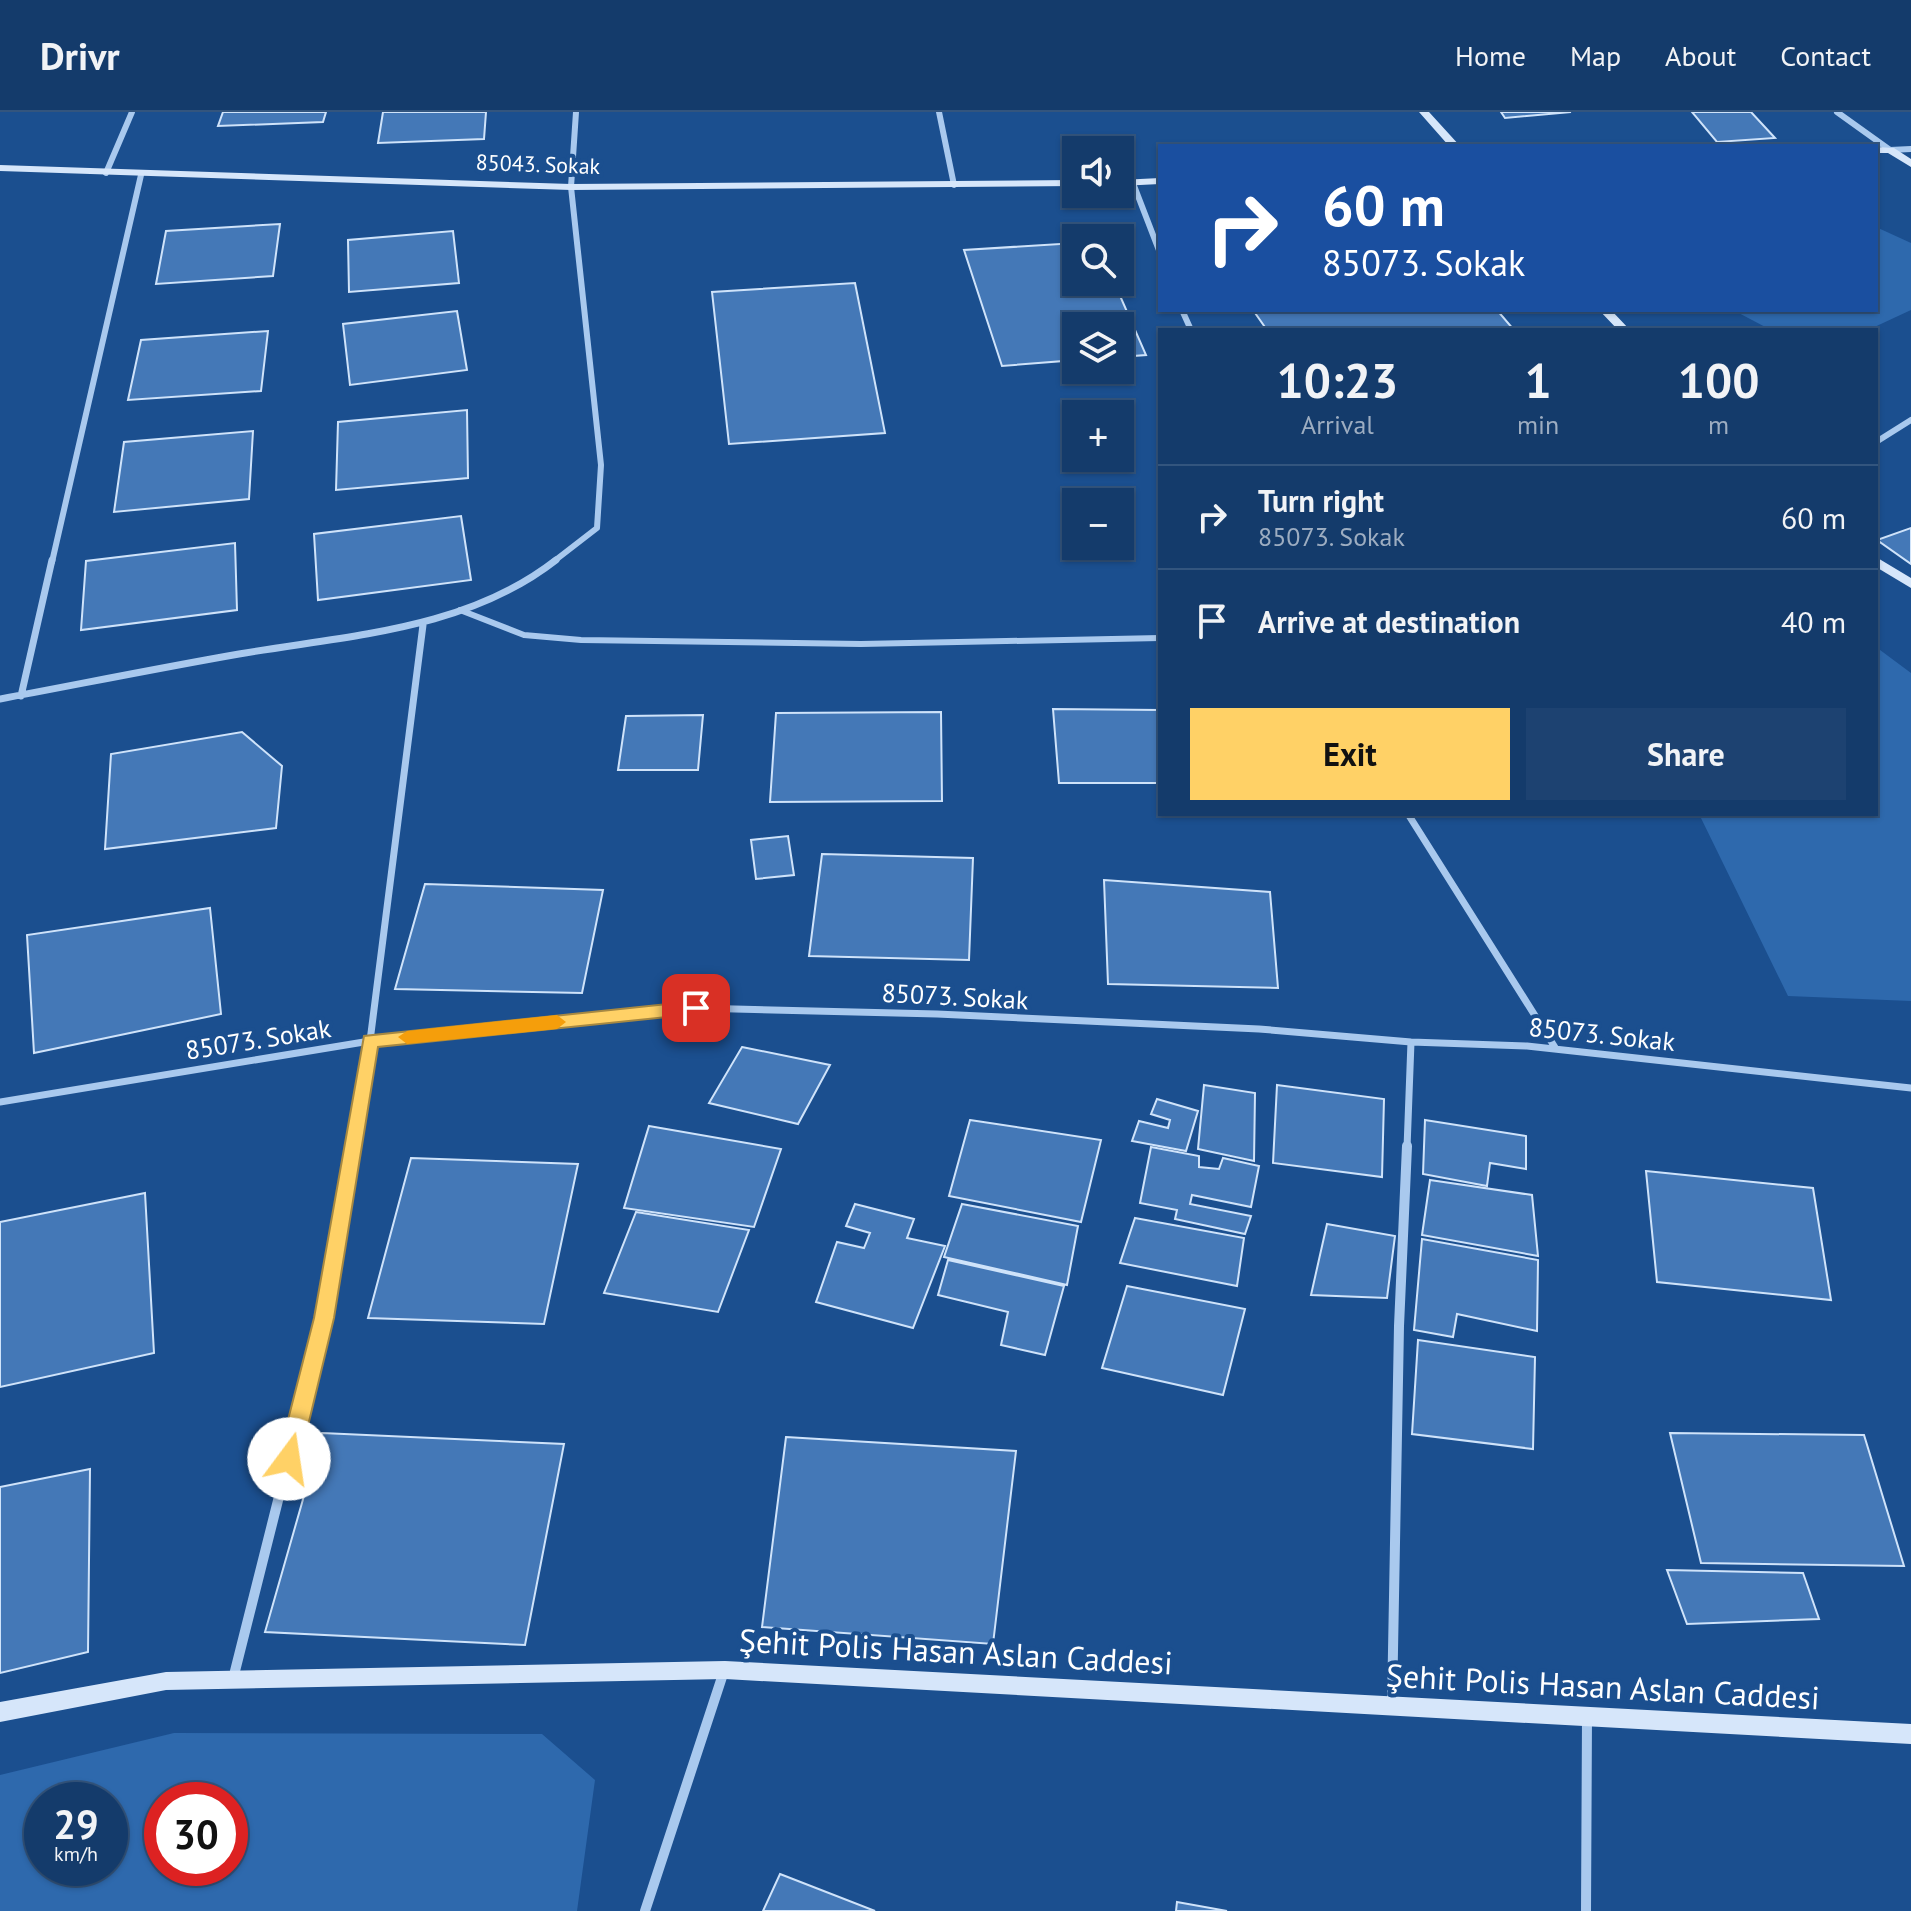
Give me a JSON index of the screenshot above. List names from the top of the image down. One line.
{"streets":{"street":["85043. Sokak","85073. Sokak","Şehit Polis Hasan Aslan Caddesi"]},"page":{"header":"Drivr","nav":["Home","Map","About","Contact"],"map_buttons":["+","−"],"turn":["60 m","85073. Sokak"],"eta":["10:23","Arrival","1","min","100","m"],"list":[{"name":"Turn right","note":"85073. Sokak","value":"60 m"},{"name":"Arrive at destination","value":"40 m"}],"buttons":["Exit","Share"],"speed":"29 km/h","limit":"30"}}
